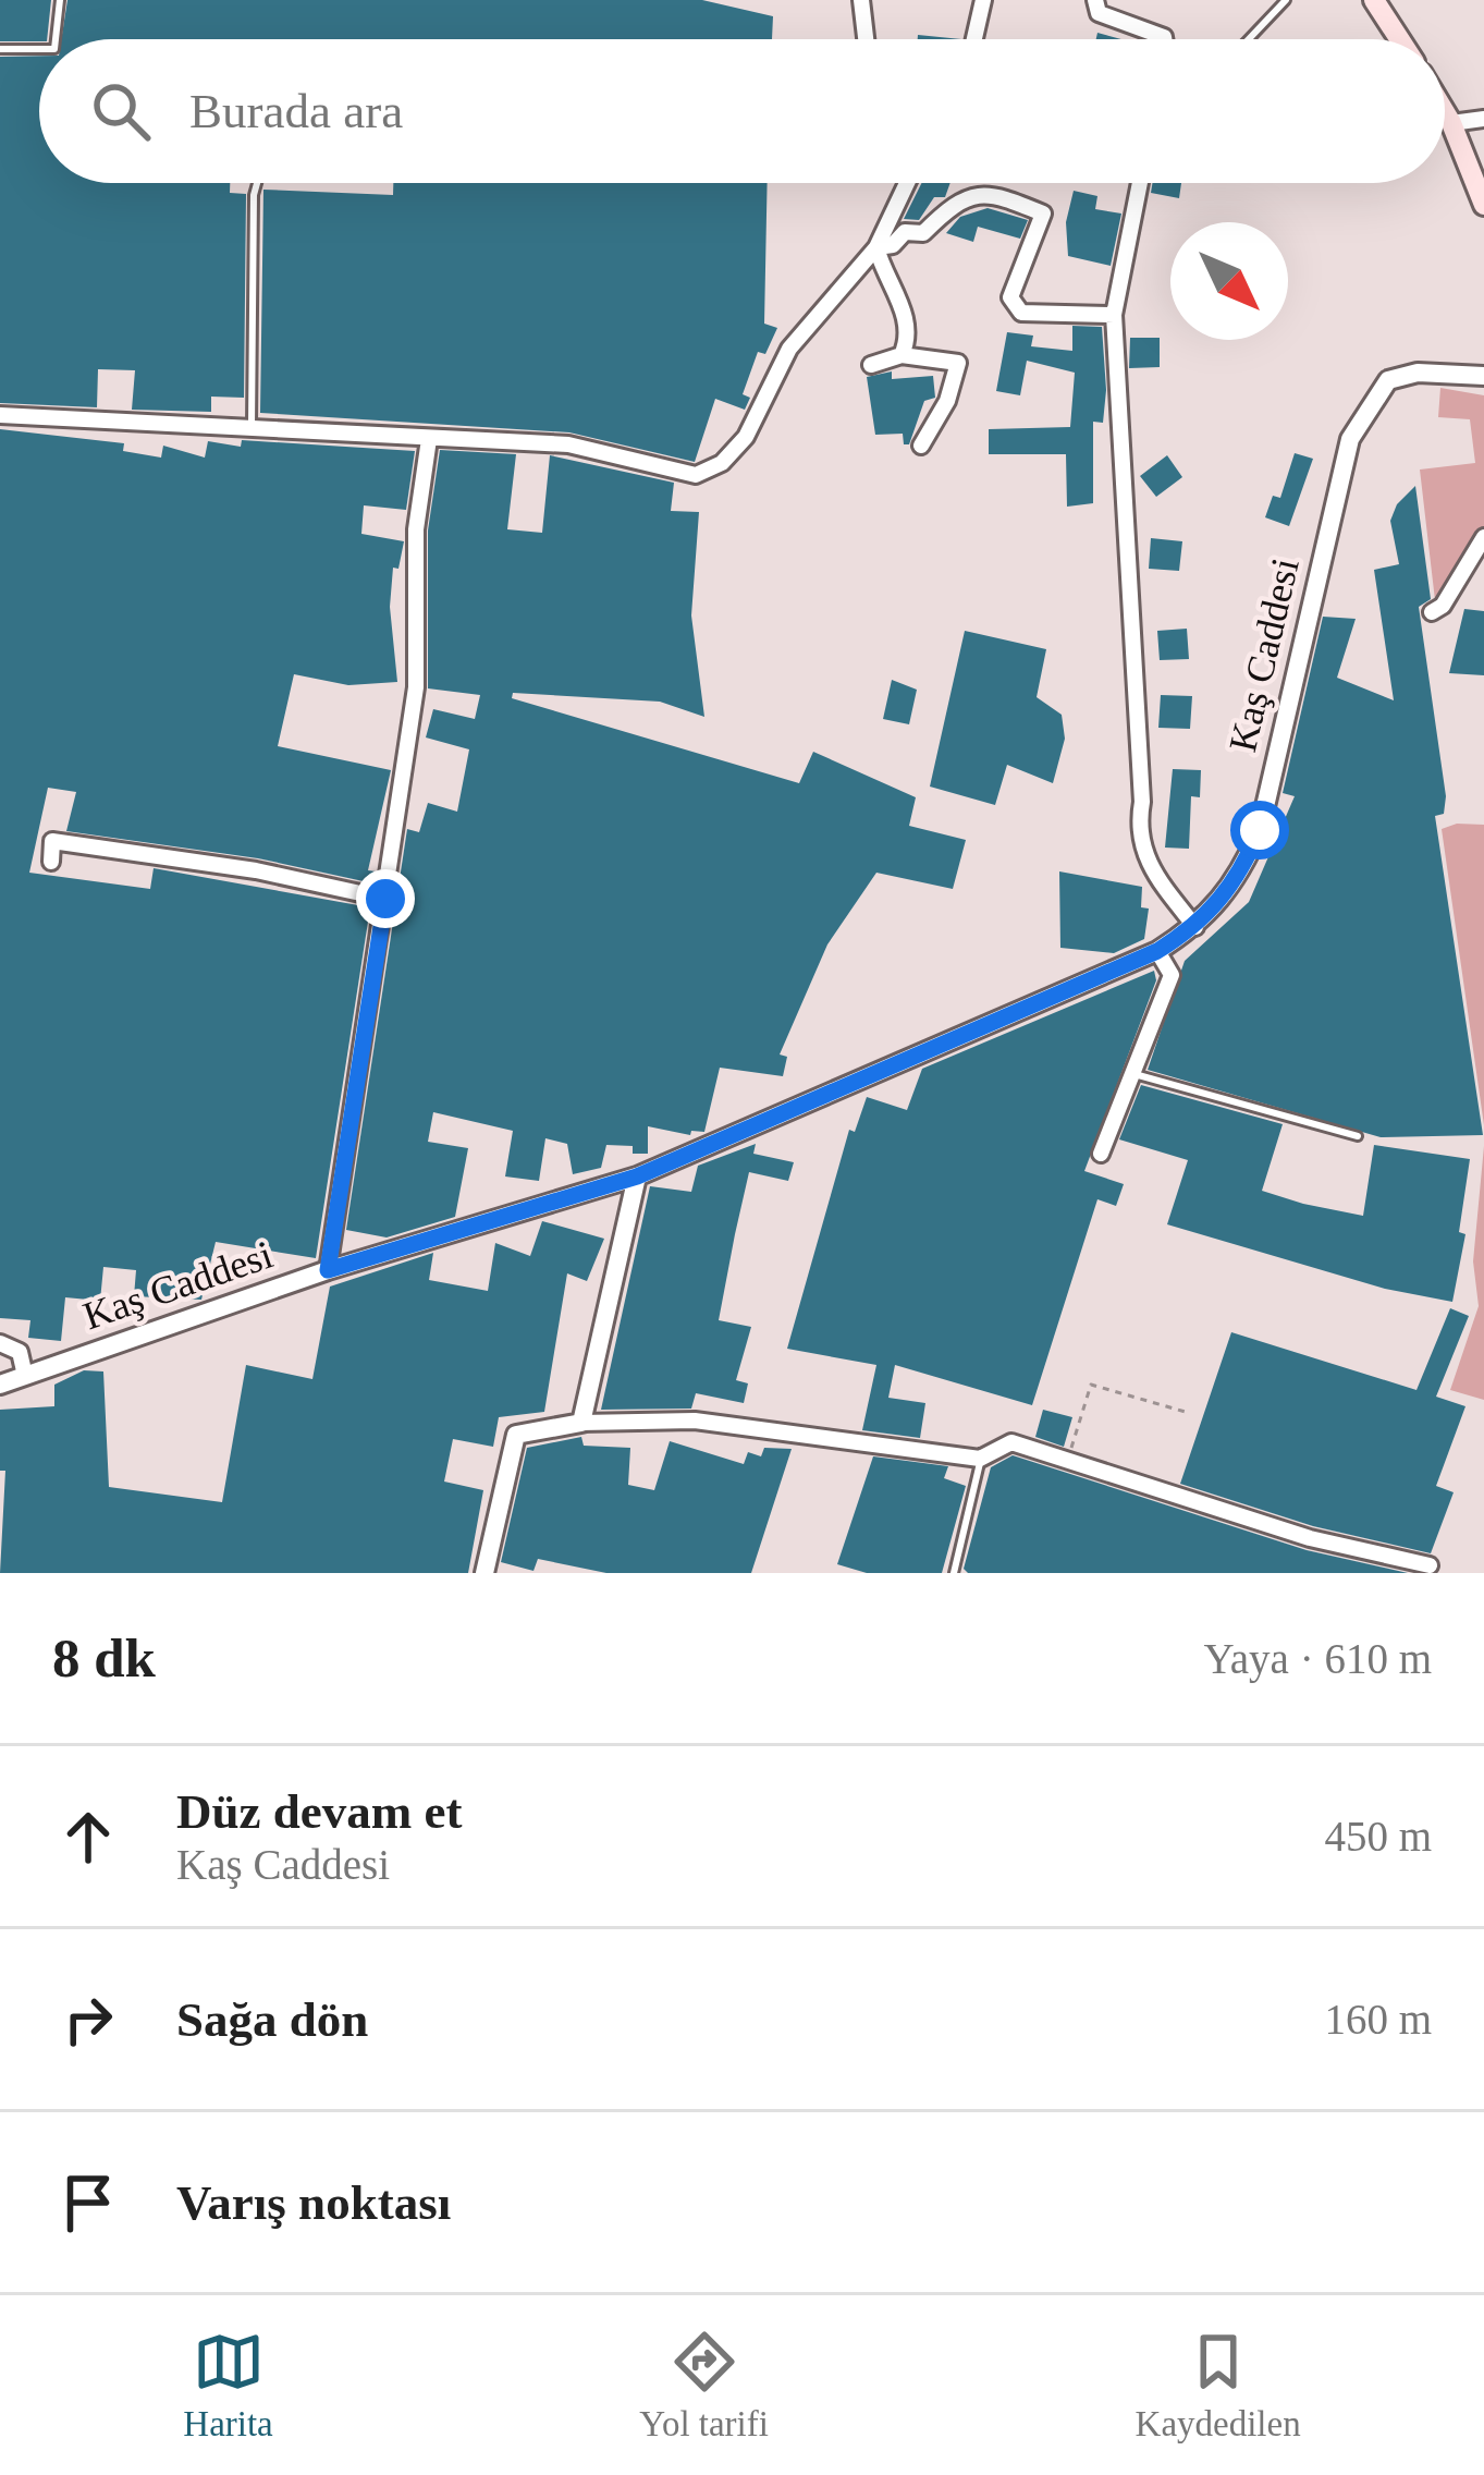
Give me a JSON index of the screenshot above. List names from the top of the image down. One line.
{"streets":{"street":["Kaş Caddesi"]},"north":"bottom right","page":{"search":"Burada ara","heading":["8 dk","Yaya · 610 m"],"list":[["Düz devam et","Kaş Caddesi","450 m"],["Sağa dön","160 m"],"Varış noktası"],"nav":["Harita","Yol tarifi","Kaydedilen"]}}
